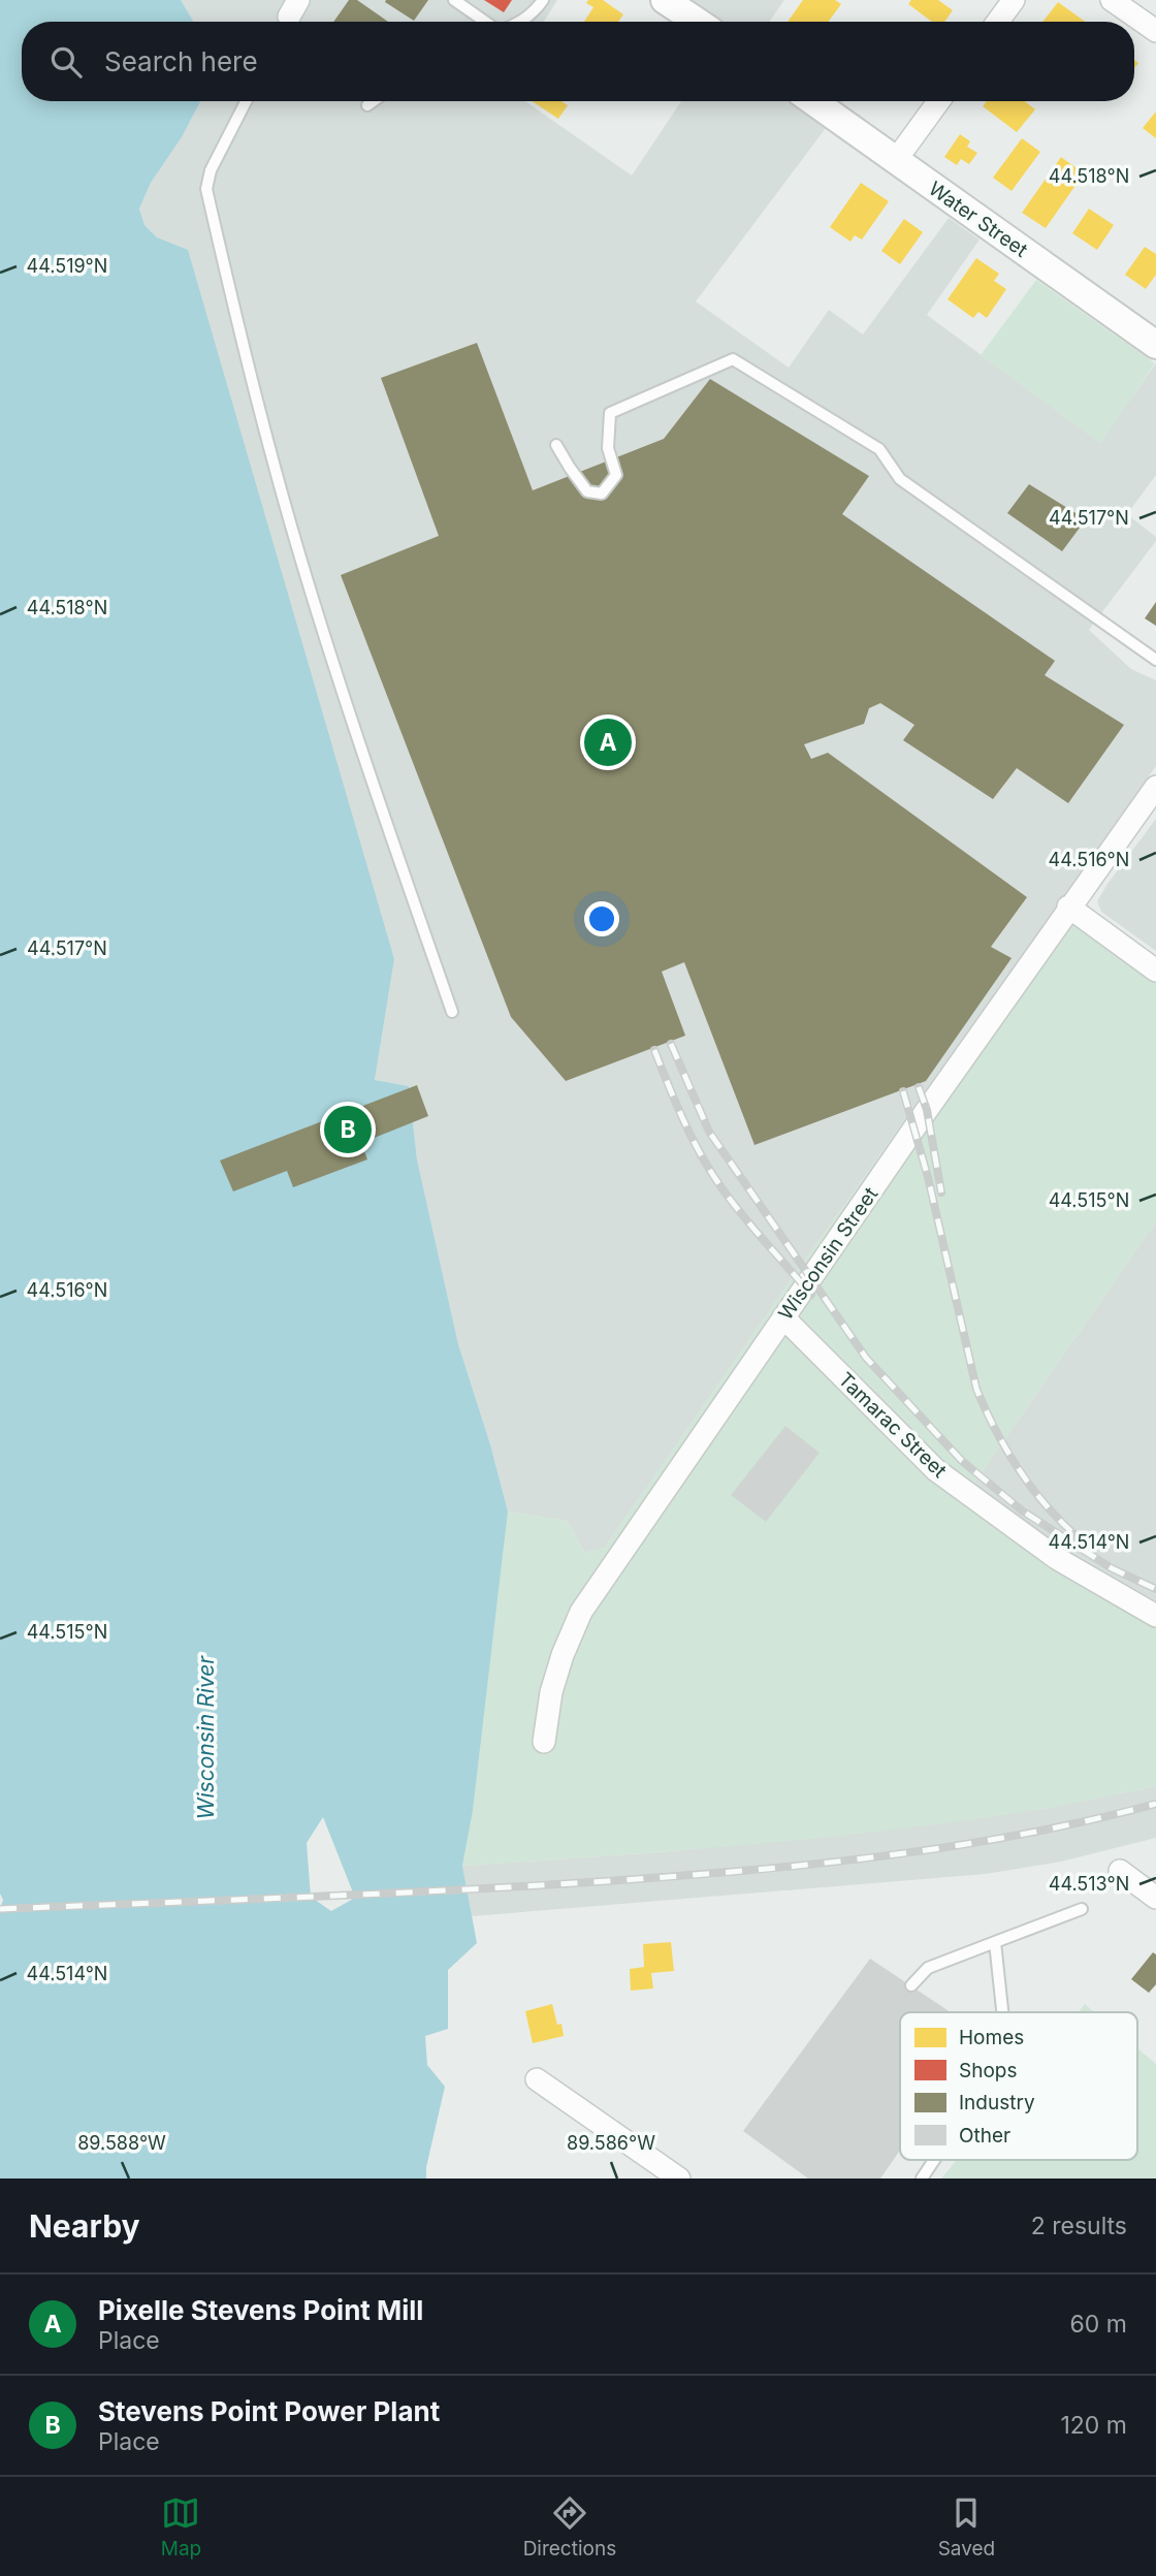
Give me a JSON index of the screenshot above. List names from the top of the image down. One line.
{"streets":{"street":["Water Street","Wisconsin Street","Tamarac Street"]},"crossings":[["Wisconsin Street","Tamarac Street"]],"water":["Wisconsin River"],"legend":["Homes","Shops","Industry","Other"],"page":{"search":"Search here","pins":["A","B"],"heading":["Nearby","2 results"],"list":[{"mark":"A","name":"Pixelle Stevens Point Mill","note":"Place","value":"60 m"},{"mark":"B","name":"Stevens Point Power Plant","note":"Place","value":"120 m"}],"nav":["Map","Directions","Saved"]},"coordinates":["44.518°N","44.519°N","44.517°N","44.516°N","44.515°N","44.514°N","44.513°N","89.588°W","89.586°W"]}
